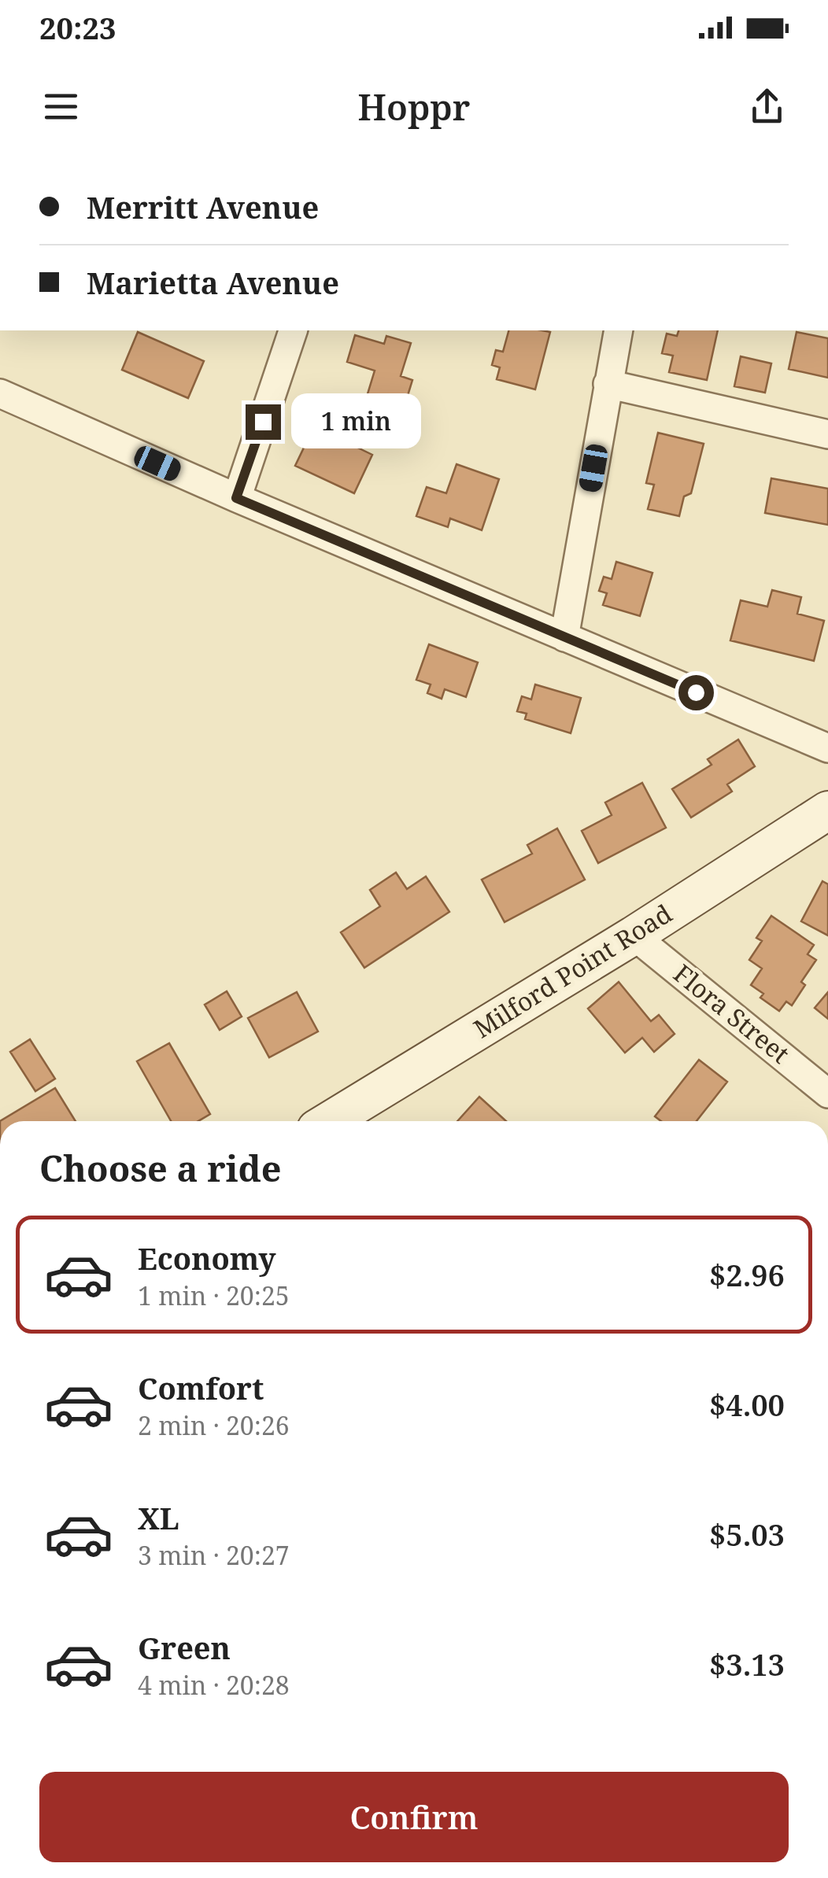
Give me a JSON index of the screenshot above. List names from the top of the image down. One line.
{"streets":{"main road":["Milford Point Road"],"street":["Flora Street"]},"crossings":[["Milford Point Road","Flora Street"]],"page":{"status":"20:23","header":"Hoppr","banner":["Merritt Avenue","Marietta Avenue"],"bubble":"1 min","heading":"Choose a ride","list":[{"name":"Economy","note":"1 min · 20:25","value":"$2.96"},{"name":"Comfort","note":"2 min · 20:26","value":"$4.00"},{"name":"XL","note":"3 min · 20:27","value":"$5.03"},{"name":"Green","note":"4 min · 20:28","value":"$3.13"}],"buttons":"Confirm"}}
